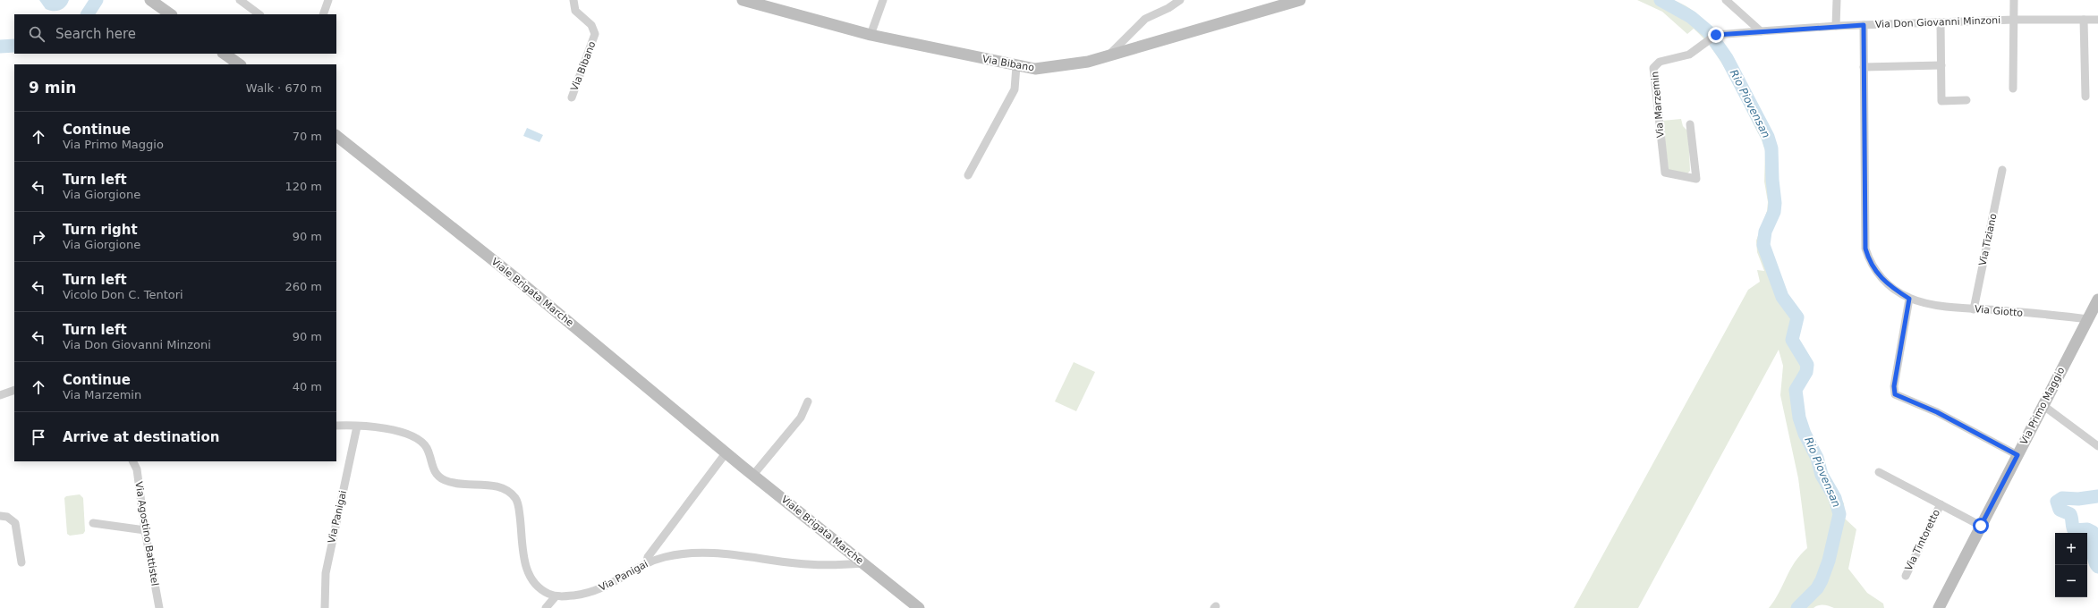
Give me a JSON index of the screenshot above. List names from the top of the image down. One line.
{"streets":{"street":["Via Don Giovanni Minzoni","Via Bibano","Via Marzemin","Via Tiziano","Viale Brigata Marche","Via Giotto","Via Primo Maggio","Via Panigai","Via Agostino Battistel","Via Tintoretto"]},"crossings":[["Via Don Giovanni Minzoni","Via Marzemin"],["Via Tiziano","Via Giotto"],["Viale Brigata Marche","Via Panigai"],["Via Giotto","Via Primo Maggio"],["Via Primo Maggio","Via Tintoretto"]],"water":["Rio Piovensan"],"page":{"search":"Search here","heading":["9 min","Walk · 670 m"],"list":[["Continue","Via Primo Maggio","70 m"],["Turn left","Via Giorgione","120 m"],["Turn right","Via Giorgione","90 m"],["Turn left","Vicolo Don C. Tentori","260 m"],["Turn left","Via Don Giovanni Minzoni","90 m"],["Continue","Via Marzemin","40 m"],"Arrive at destination"],"map_buttons":["+","−"]}}
